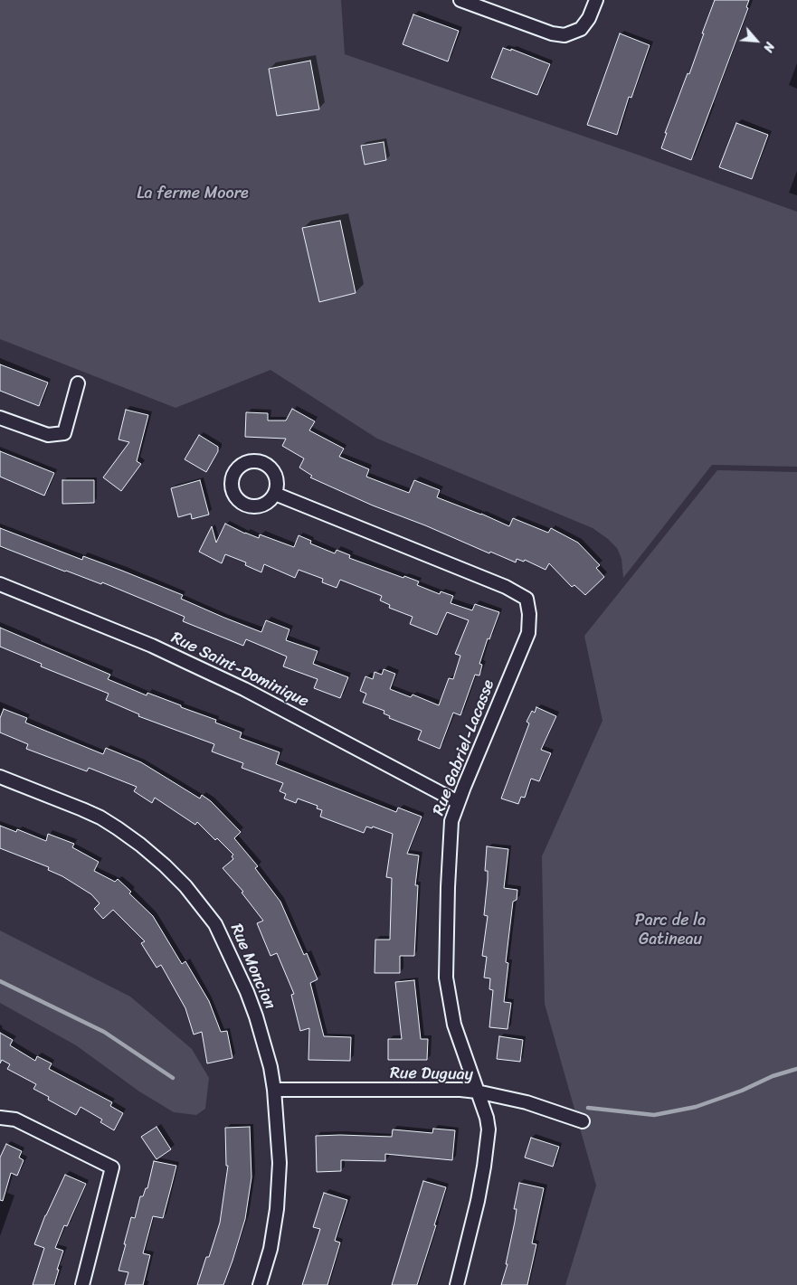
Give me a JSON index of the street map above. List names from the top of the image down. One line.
{"streets":{"street":["Rue Saint-Dominique","Rue Gabriel-Lacasse","Rue Moncion","Rue Duguay"]},"crossings":[["Rue Saint-Dominique","Rue Gabriel-Lacasse"],["Rue Gabriel-Lacasse","Rue Duguay"],["Rue Moncion","Rue Duguay"]],"parks":["La ferme Moore","Parc de la Gatineau"],"north":"bottom right"}
